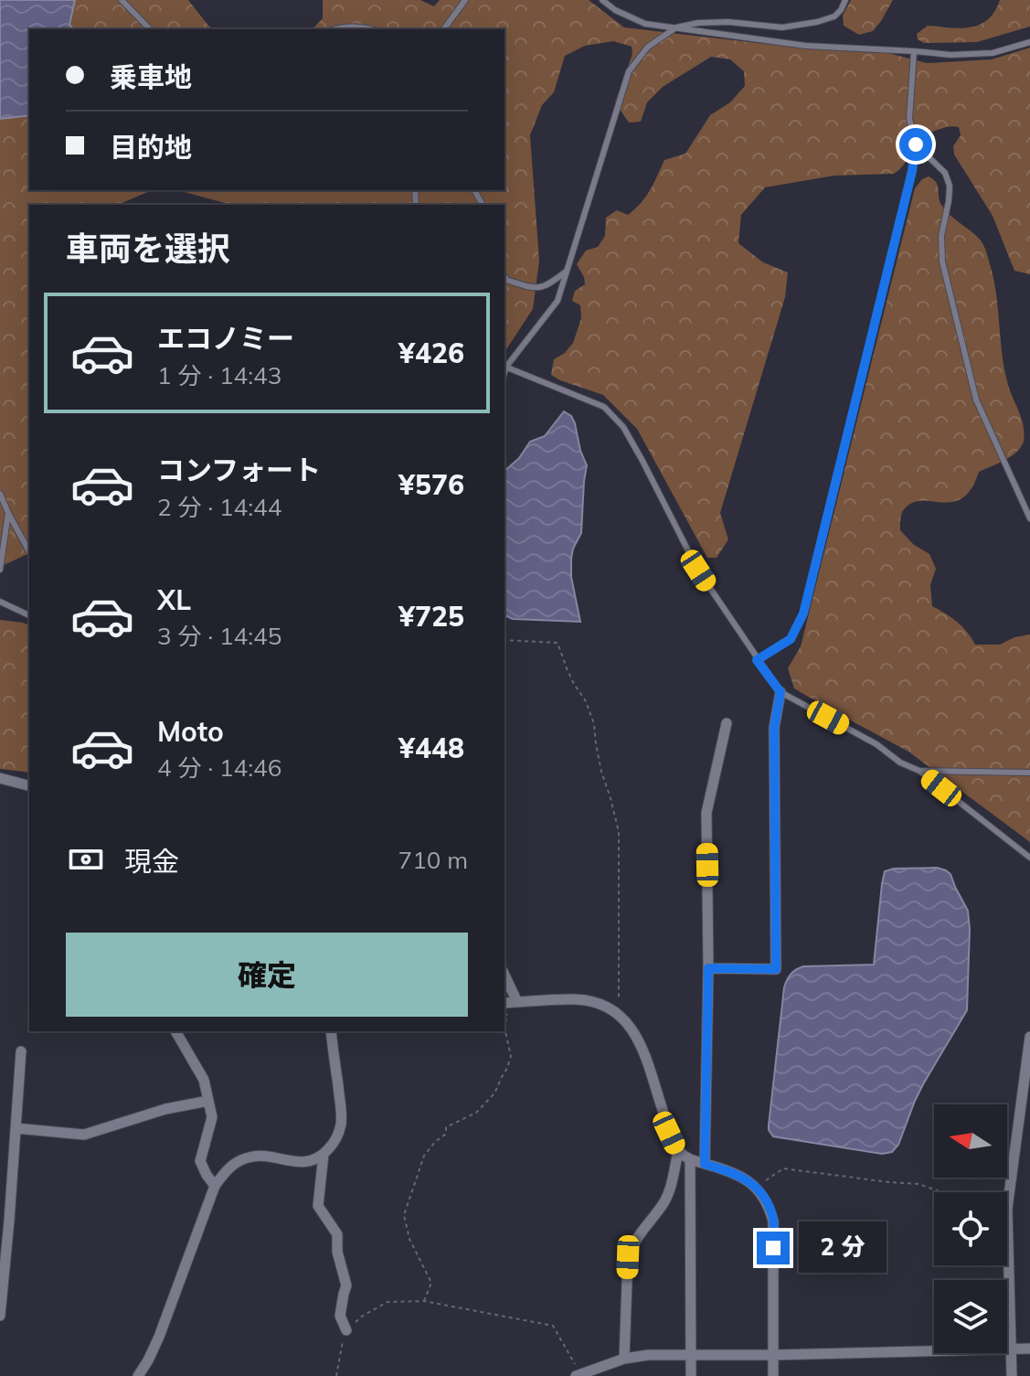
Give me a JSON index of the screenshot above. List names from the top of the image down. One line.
{"north":"left","page":{"banner":["乗車地","目的地"],"heading":"車両を選択","list":[{"name":"エコノミー","note":"1 分 · 14:43","value":"¥426"},{"name":"コンフォート","note":"2 分 · 14:44","value":"¥576"},{"name":"XL","note":"3 分 · 14:45","value":"¥725"},{"name":"Moto","note":"4 分 · 14:46","value":"¥448"}],"pay":["現金","710 m"],"buttons":"確定","bubble":"2 分"}}
